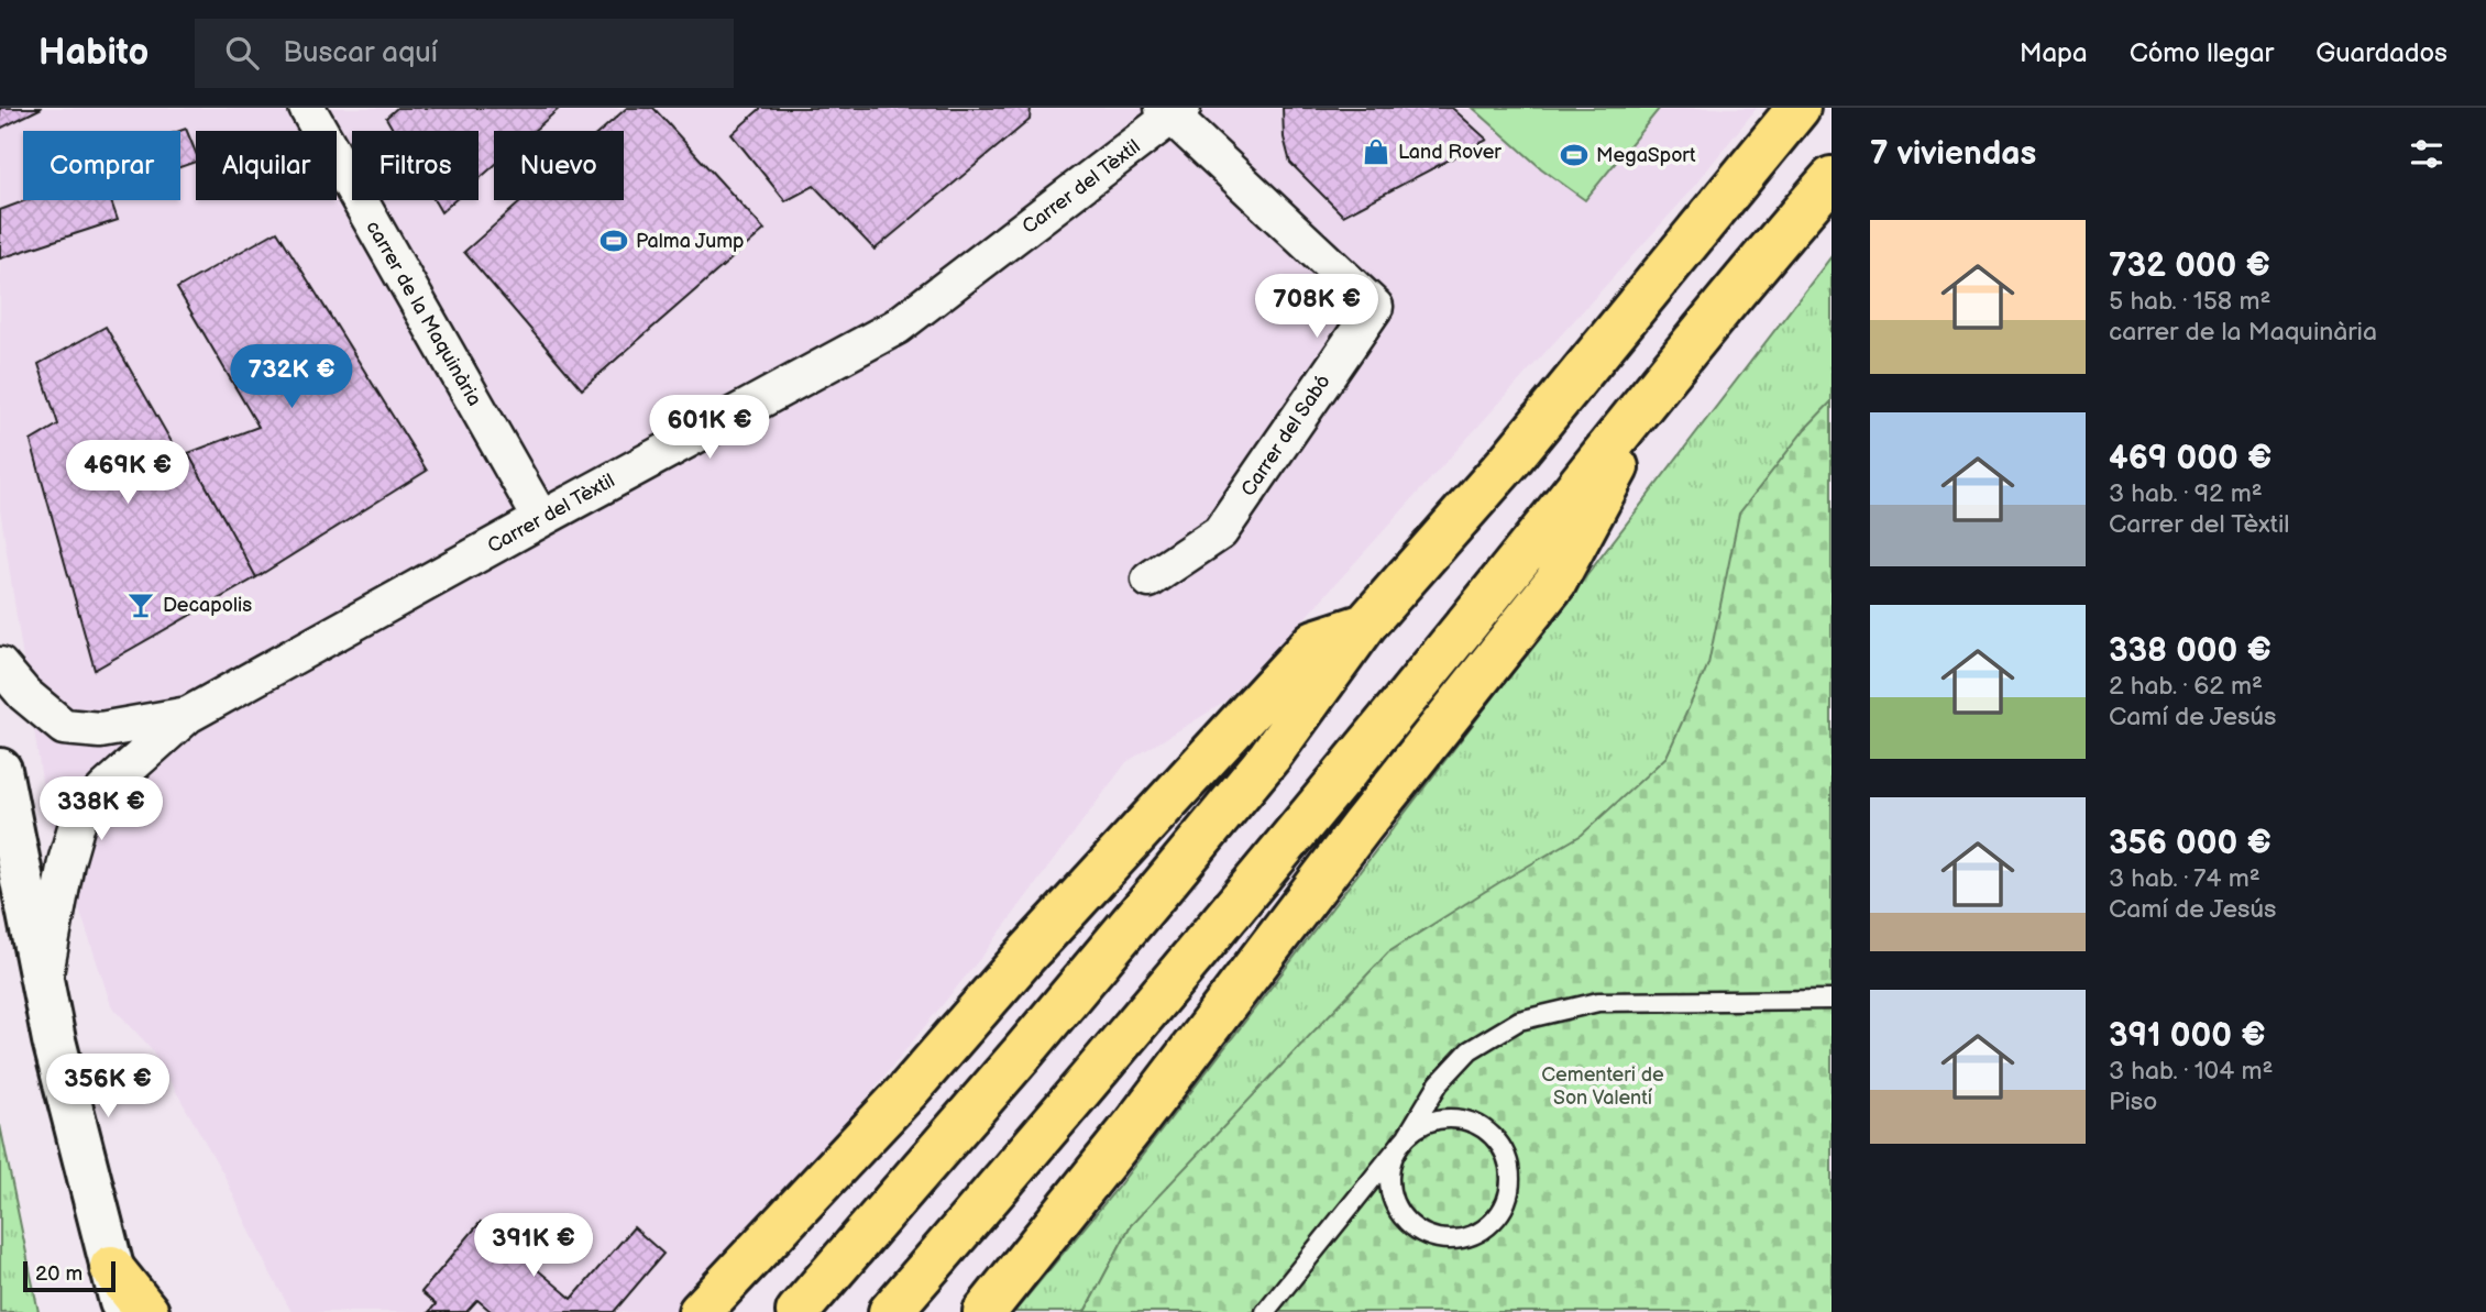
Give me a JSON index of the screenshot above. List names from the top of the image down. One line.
{"streets":{"street":["Carrer del Tèxtil","carrer de la Maquinària","Carrer del Sabó"]},"crossings":[["Carrer del Tèxtil","carrer de la Maquinària"],["Carrer del Tèxtil","Carrer del Sabó"]],"parks":["Cementeri de Son Valentí"],"places":{"shop":["Land Rover"],"sports":["MegaSport","Palma Jump"],"bar":["Decapolis"]},"scale_bar":"20 m","page":{"header":"Habito","search":"Buscar aquí","nav":["Mapa","Cómo llegar","Guardados"],"heading":"7 viviendas","chip":["Comprar","Alquilar","Filtros","Nuevo"],"list":[{"name":"732 000 €","note":"5 hab. · 158 m² · carrer de la Maquinària"},{"name":"469 000 €","note":"3 hab. · 92 m² · Carrer del Tèxtil"},{"name":"338 000 €","note":"2 hab. · 62 m² · Camí de Jesús"},{"name":"356 000 €","note":"3 hab. · 74 m² · Camí de Jesús"},{"name":"391 000 €","note":"3 hab. · 104 m² · Piso"}],"price":["708K €","732K €","601K €","469K €","338K €","356K €","391K €"],"scale":"20 m"}}
